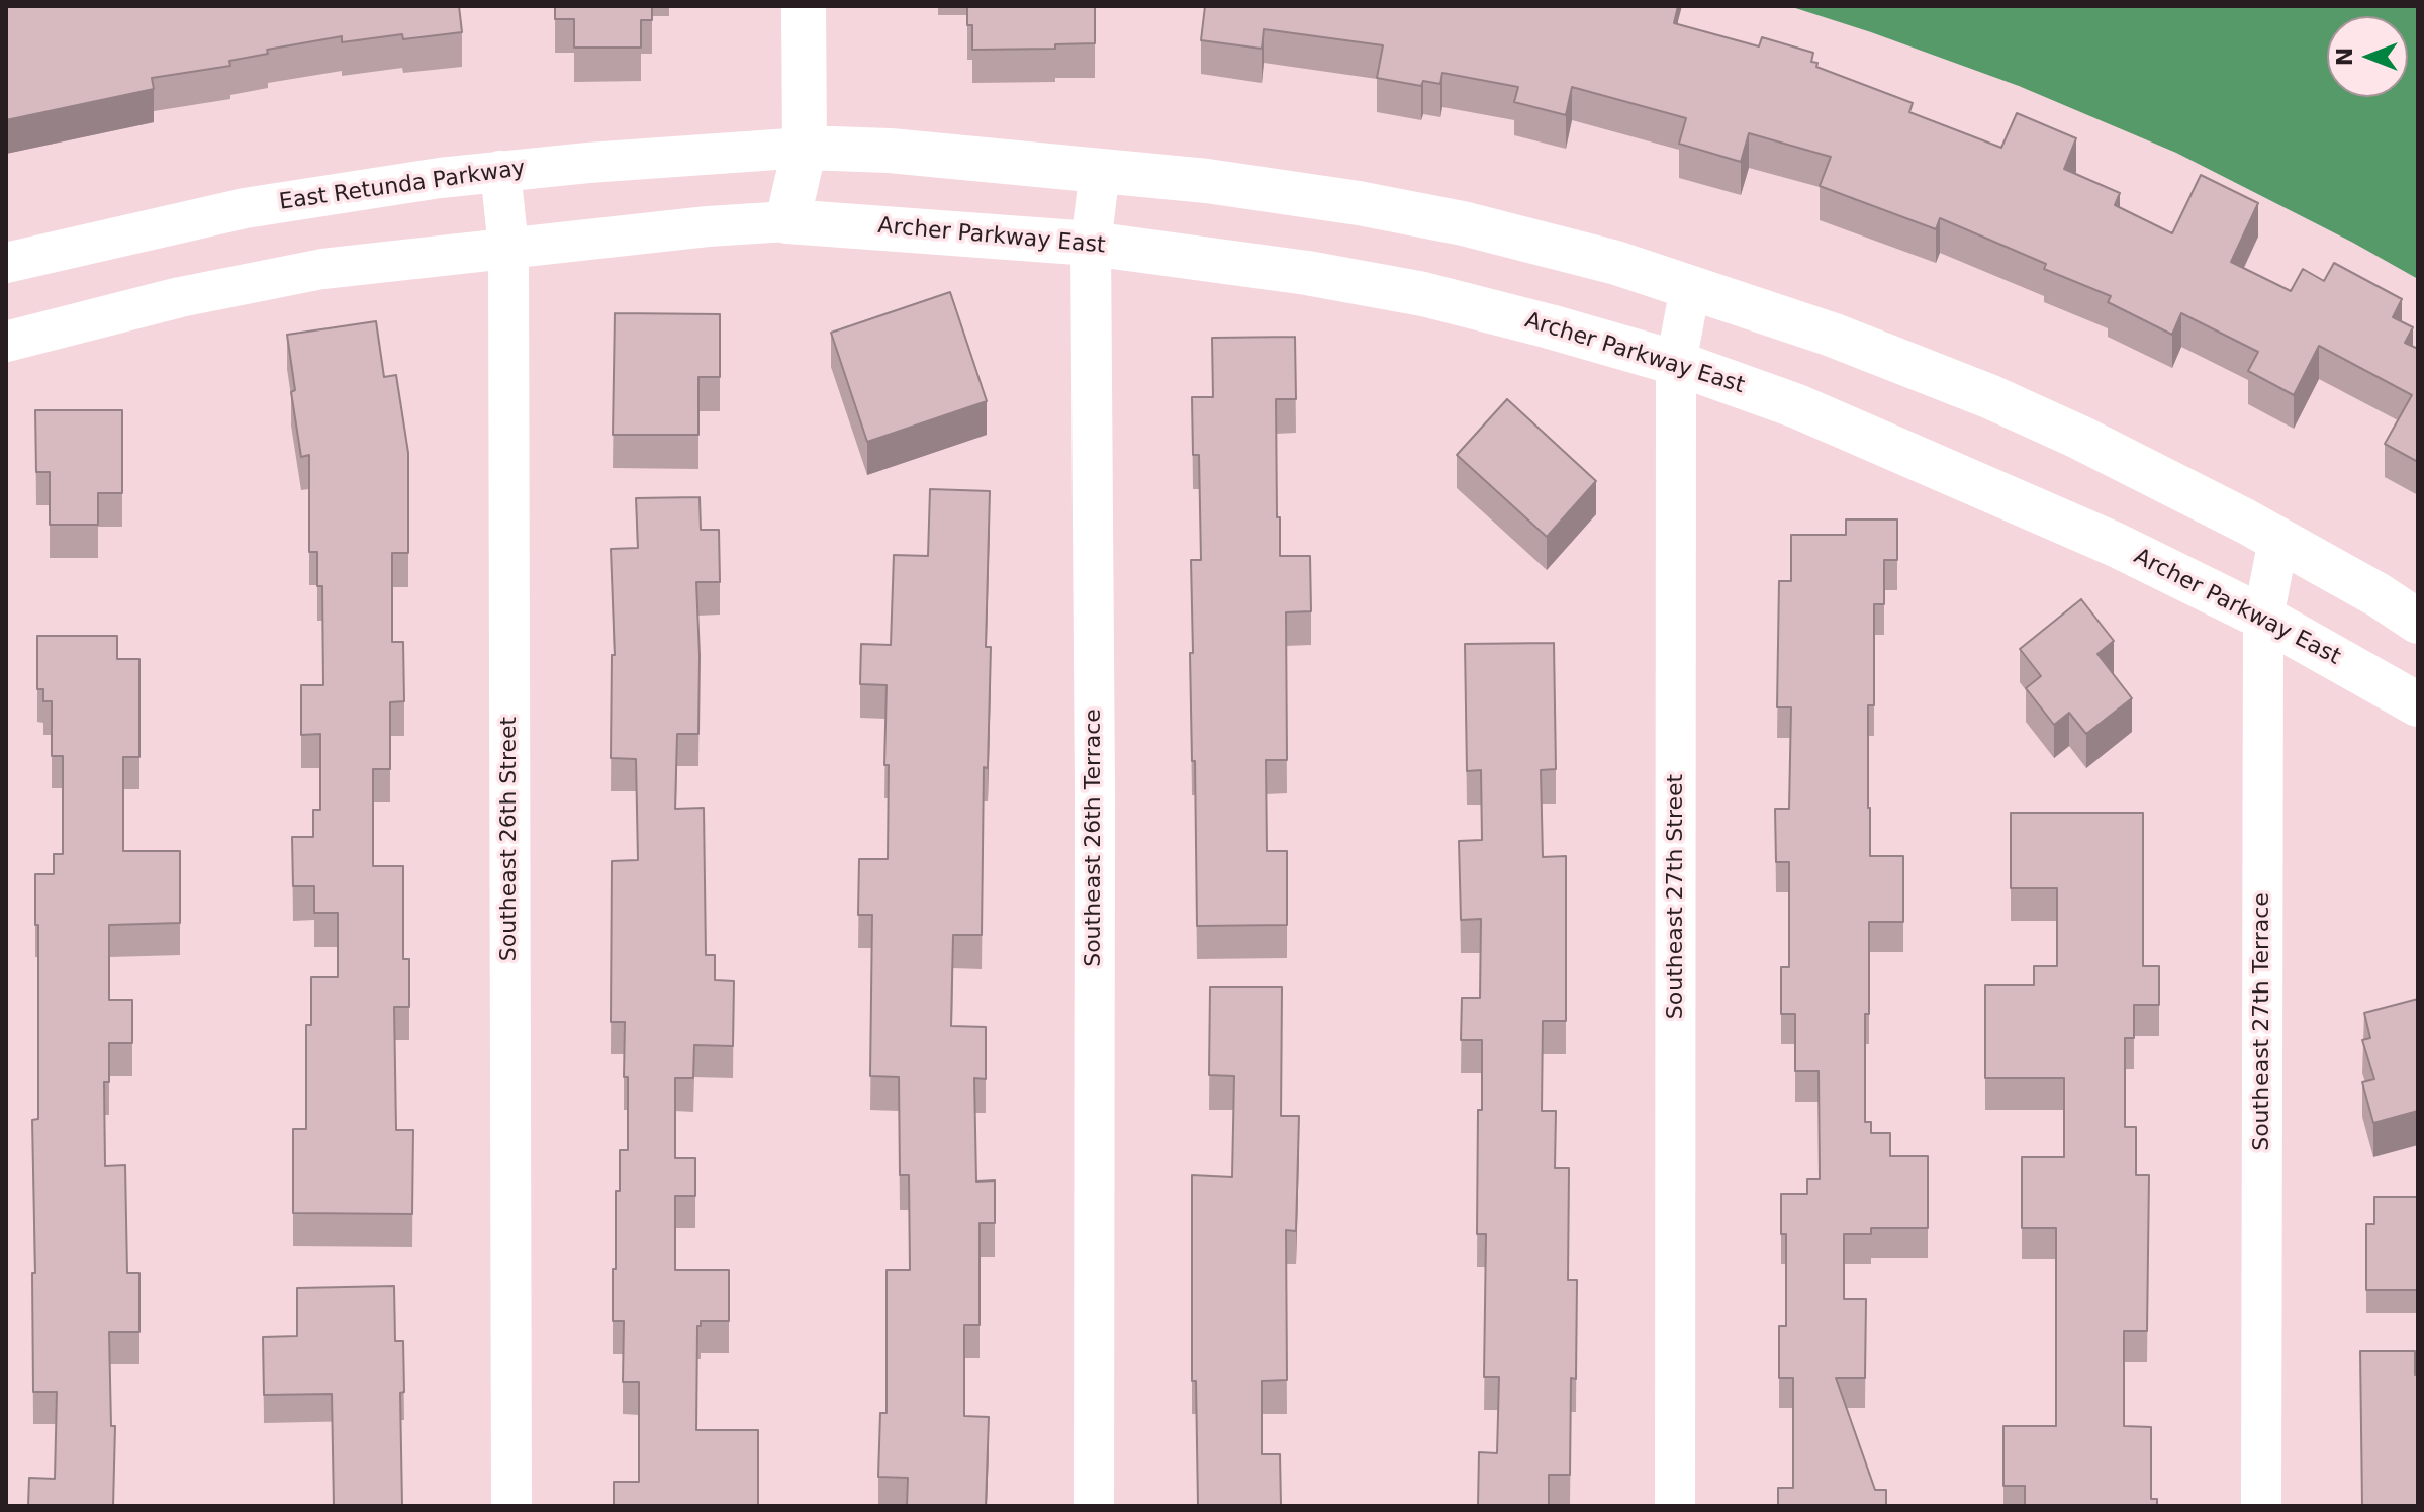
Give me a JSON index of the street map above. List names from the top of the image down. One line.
{"streets":{"street":["East Retunda Parkway","Archer Parkway East","Southeast 26th Terrace","Southeast 26th Street","Southeast 27th Street","Southeast 27th Terrace"]},"crossings":[["East Retunda Parkway","Southeast 26th Street"],["Archer Parkway East","Southeast 26th Terrace"],["Archer Parkway East","Southeast 27th Street"],["Archer Parkway East","Southeast 27th Terrace"]],"north":"left"}
